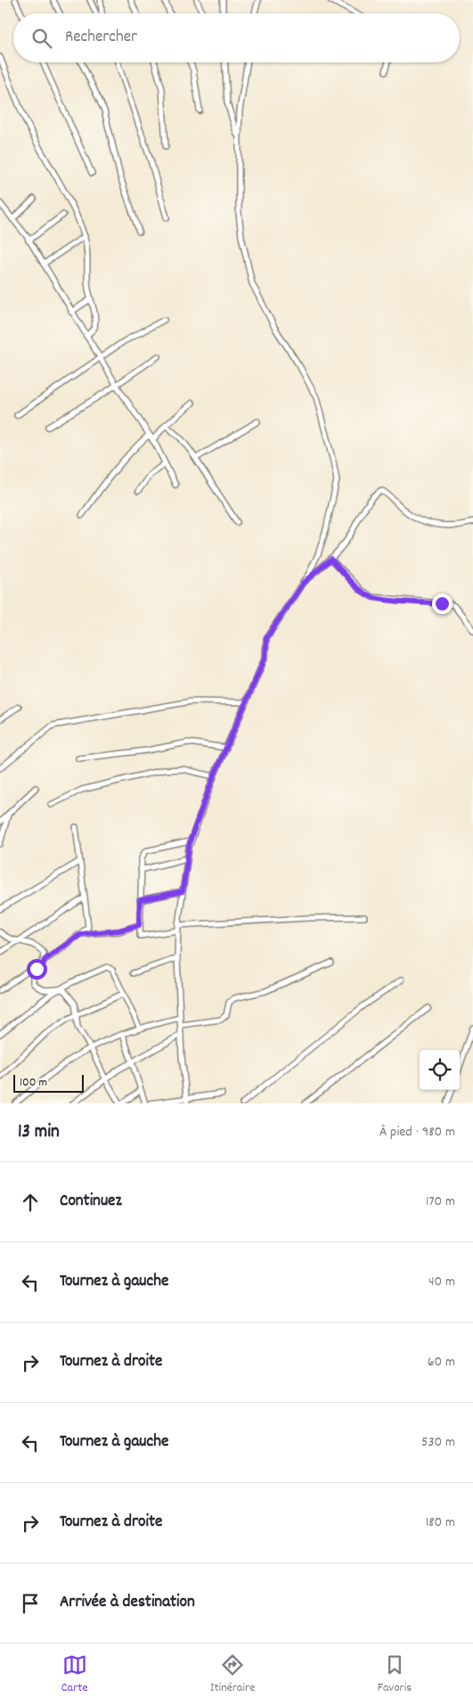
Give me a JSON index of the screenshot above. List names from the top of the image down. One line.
{"scale_bar":"100 m","page":{"search":"Rechercher","scale":"100 m","heading":["13 min","À pied · 980 m"],"list":[["Continuez","170 m"],["Tournez à gauche","40 m"],["Tournez à droite","60 m"],["Tournez à gauche","530 m"],["Tournez à droite","180 m"],"Arrivée à destination"],"nav":["Carte","Itinéraire","Favoris"]}}
